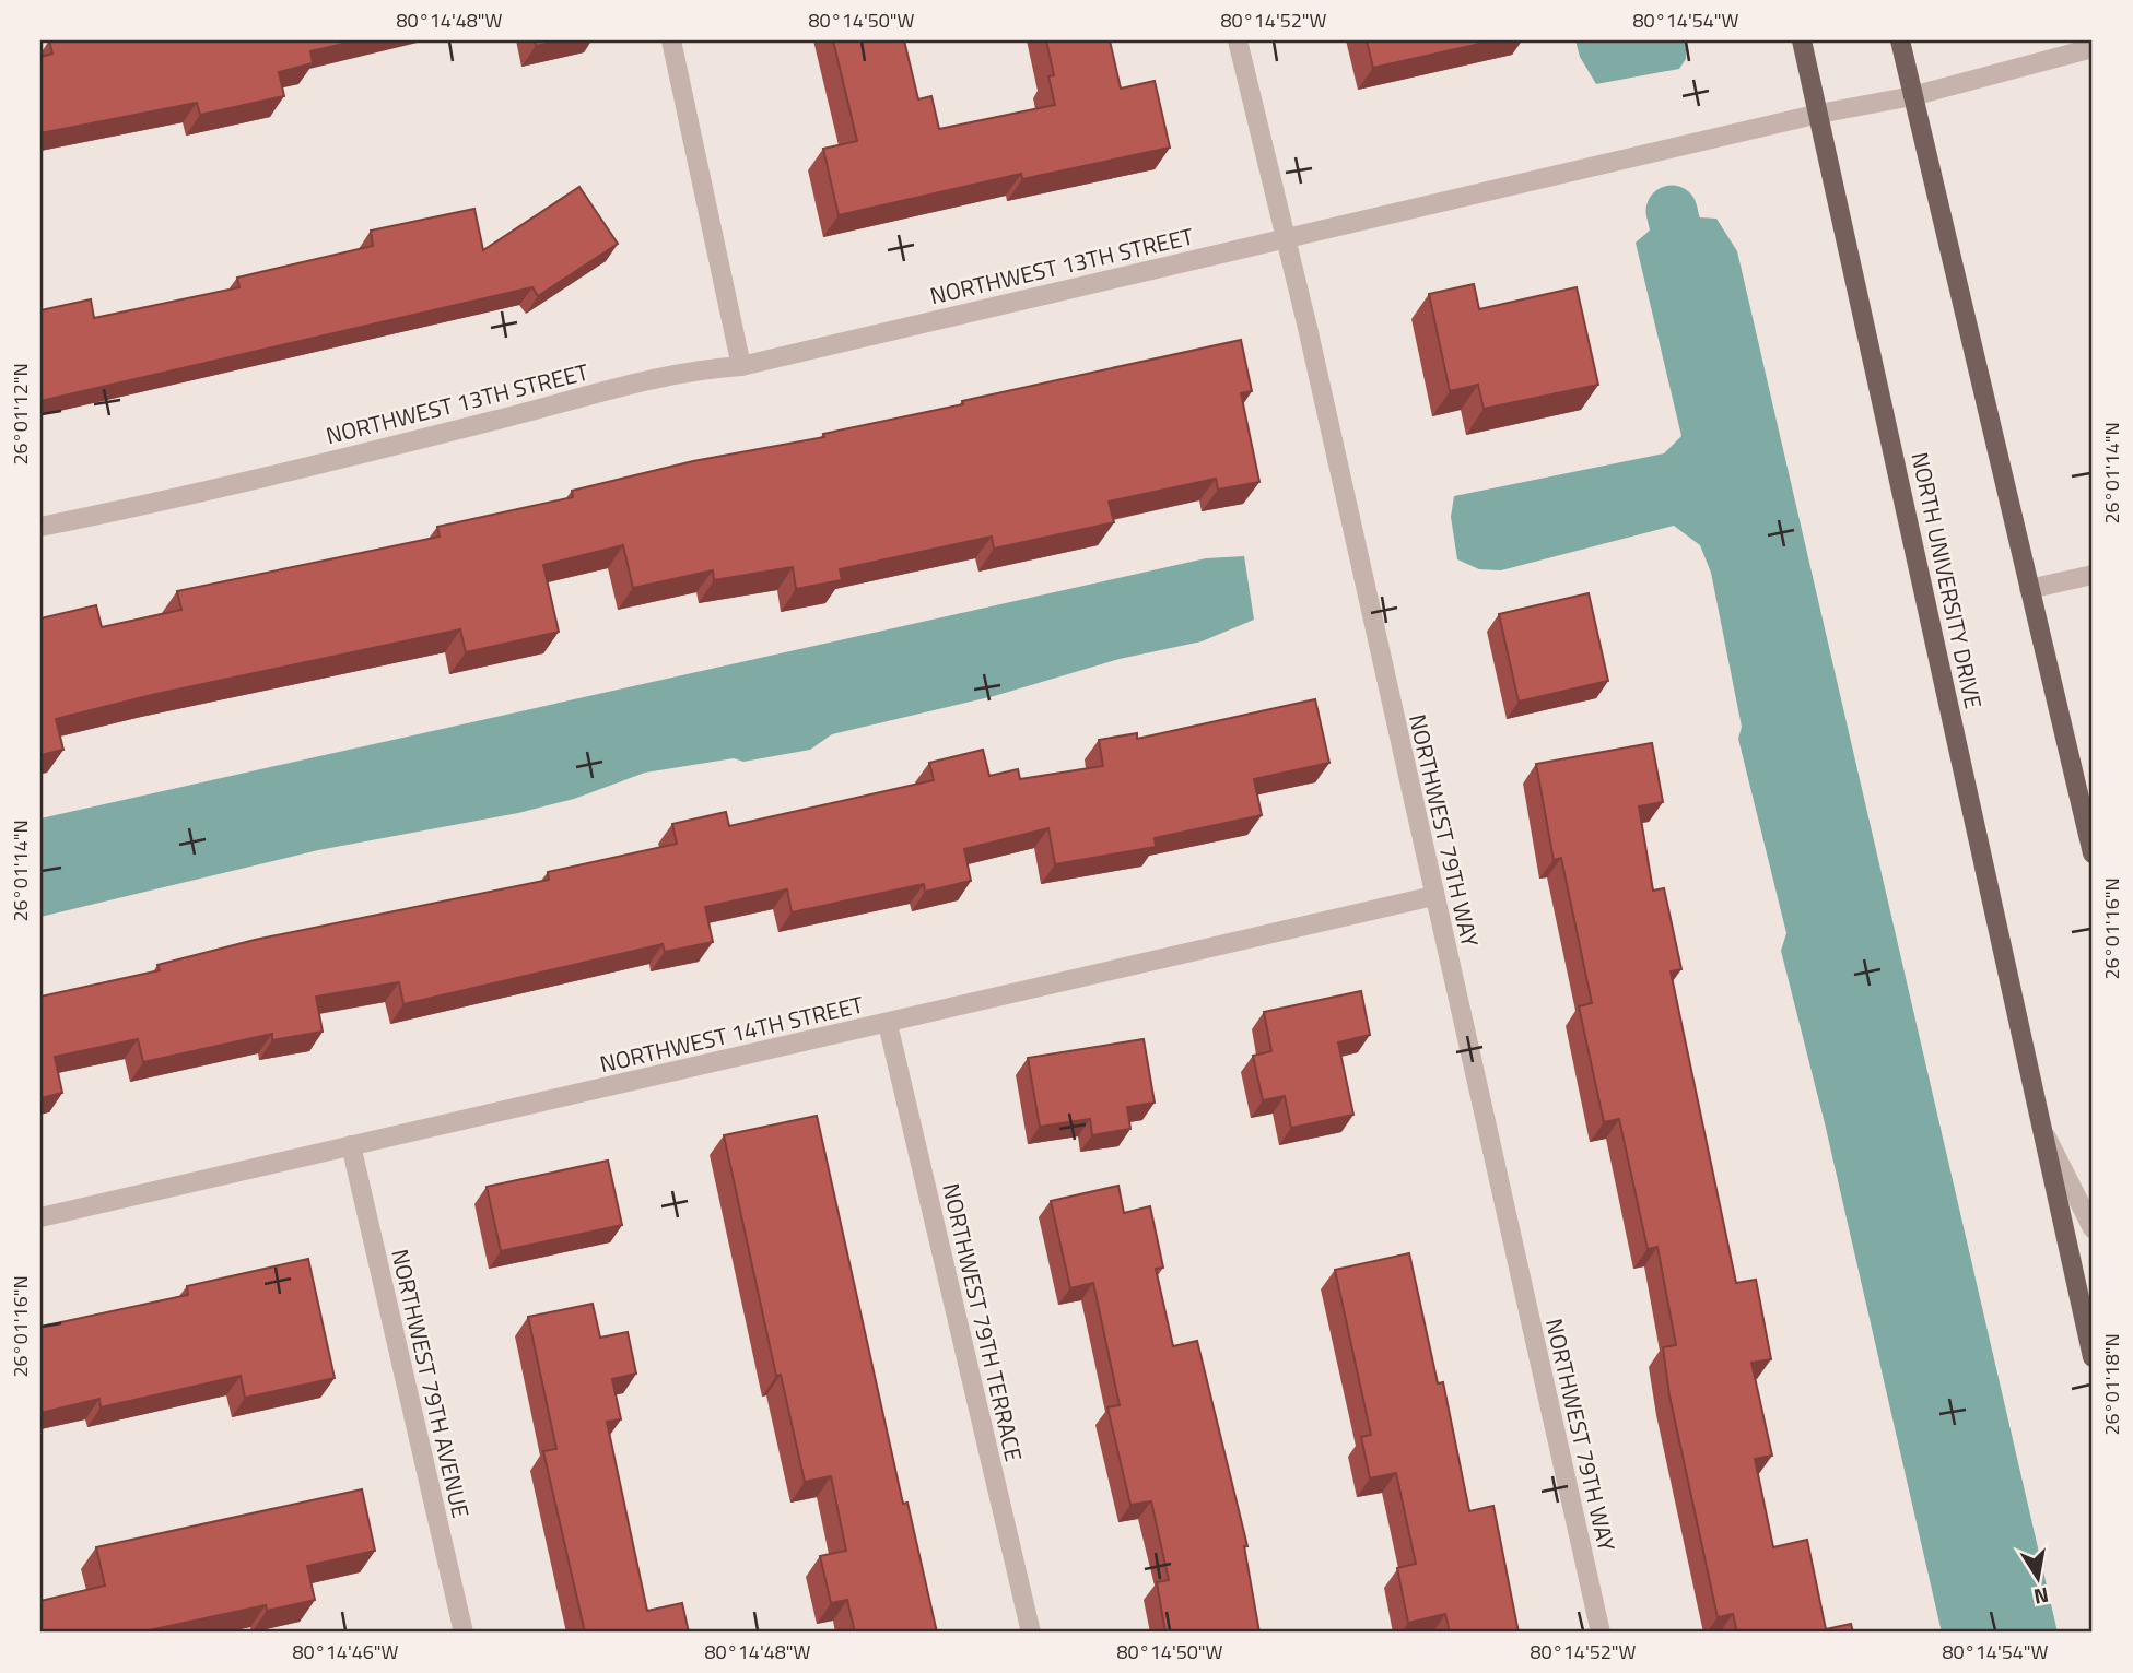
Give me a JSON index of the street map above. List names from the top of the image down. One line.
{"streets":{"main road":["NORTH UNIVERSITY DRIVE"],"street":["NORTHWEST 13TH STREET","NORTHWEST 79TH WAY","NORTHWEST 14TH STREET","NORTHWEST 79TH TERRACE","NORTHWEST 79TH AVENUE"]},"crossings":[["NORTHWEST 13TH STREET","NORTH UNIVERSITY DRIVE"],["NORTHWEST 13TH STREET","NORTHWEST 79TH WAY"],["NORTHWEST 79TH WAY","NORTHWEST 14TH STREET"],["NORTHWEST 14TH STREET","NORTHWEST 79TH TERRACE"],["NORTHWEST 14TH STREET","NORTHWEST 79TH AVENUE"]],"north":"bottom","coordinates":["80°14'48\"W","80°14'50\"W","80°14'52\"W","80°14'54\"W","26°01'12\"N","26°01'14\"N","26°01'16\"N","26°01'18\"N","80°14'46\"W"]}
